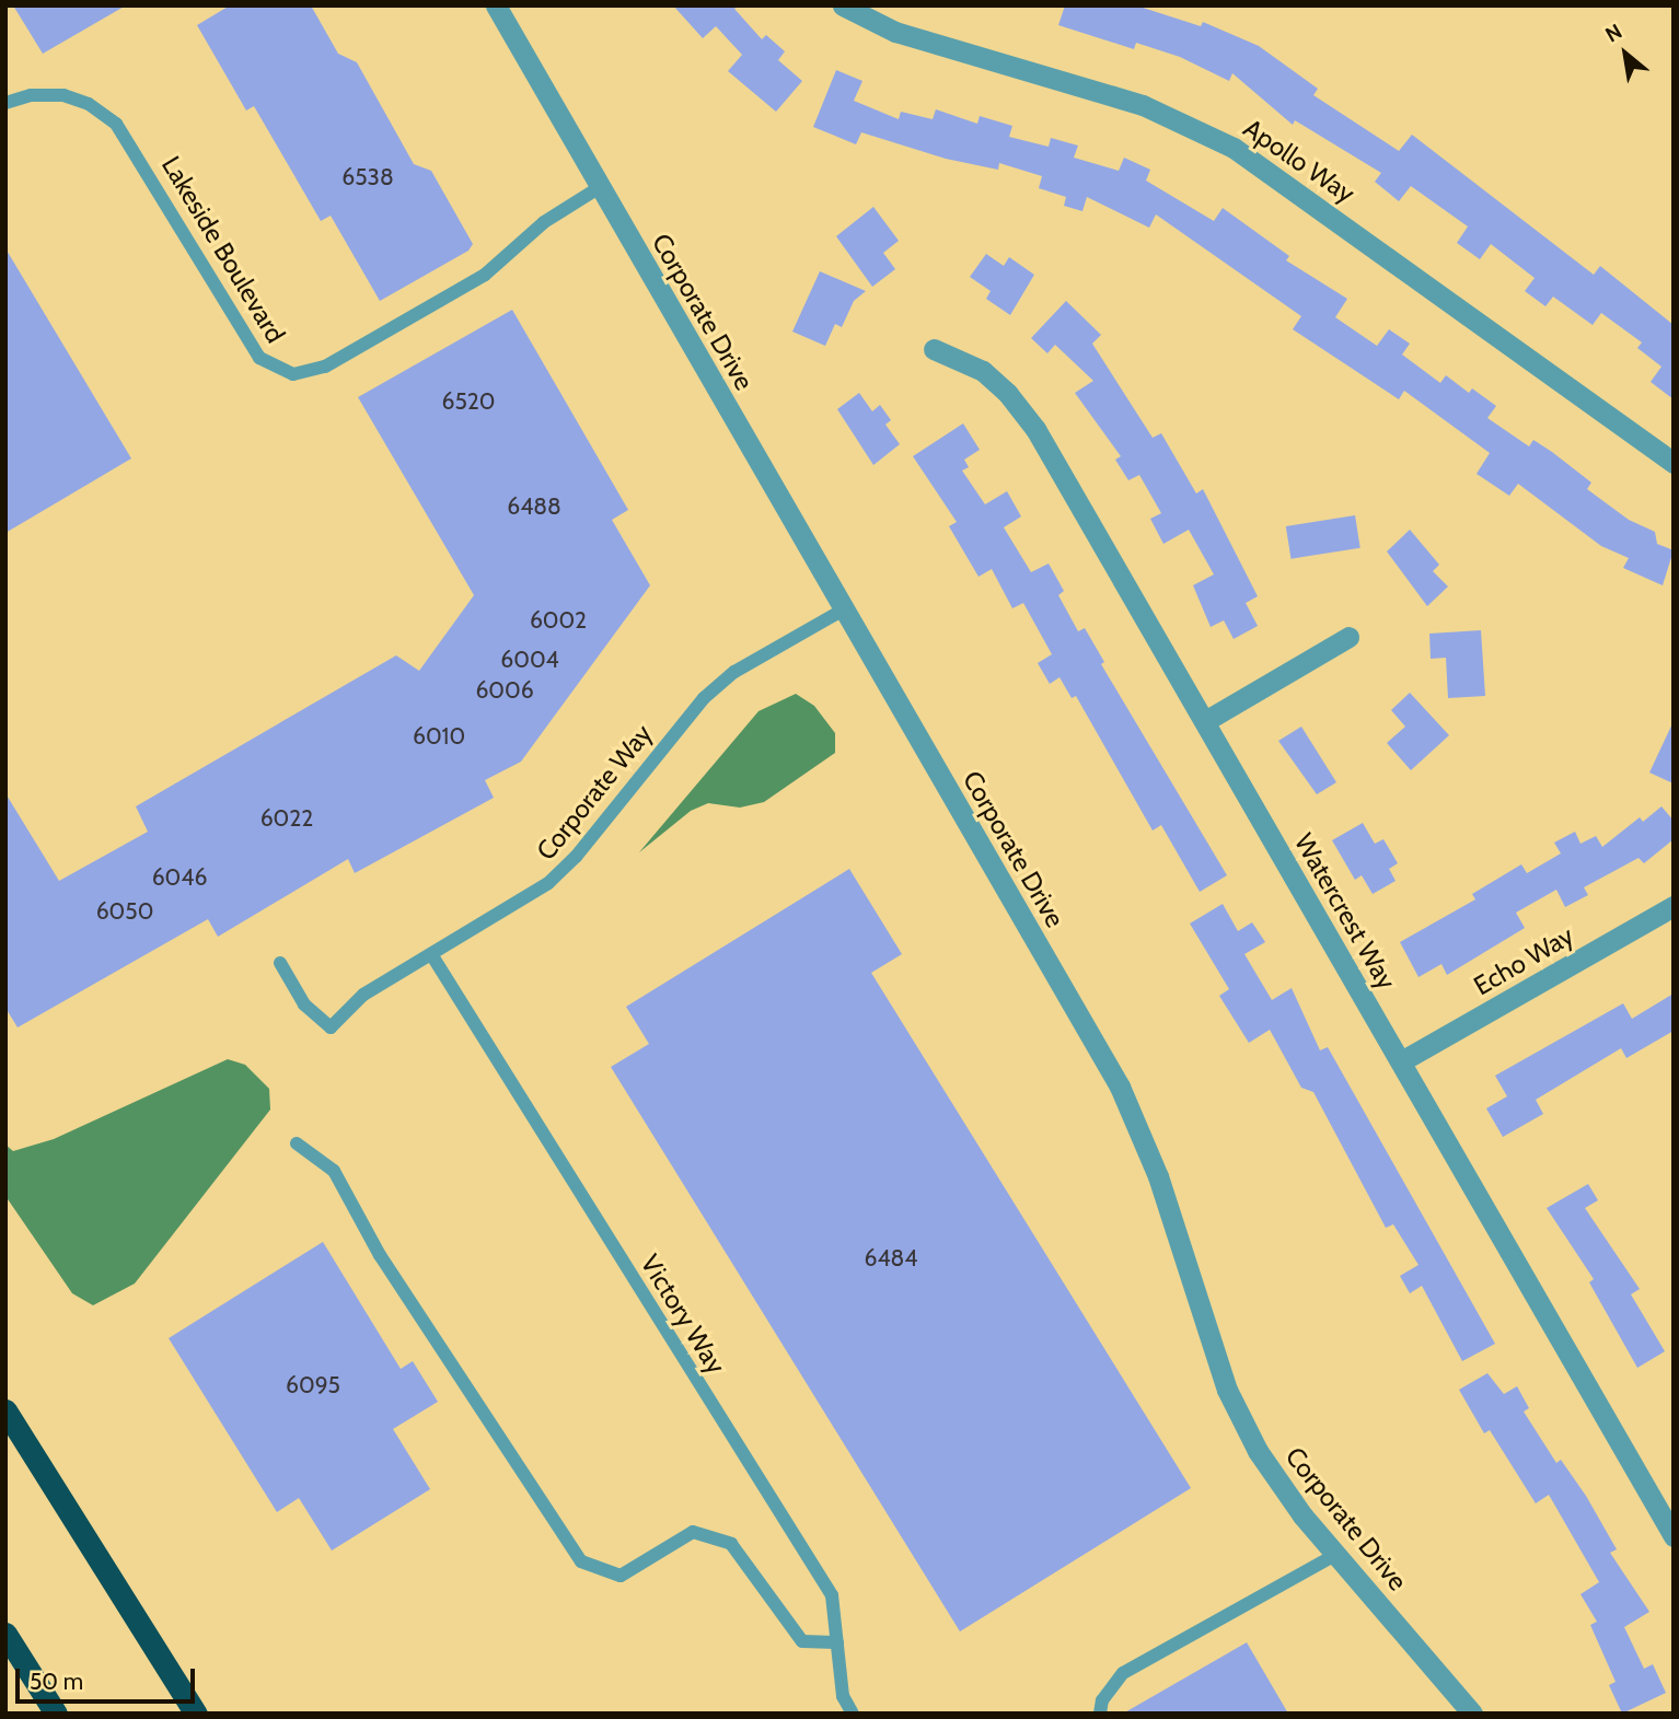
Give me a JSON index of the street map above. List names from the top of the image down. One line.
{"streets":{"street":["Apollo Way","Corporate Drive","Watercrest Way","Echo Way"],"lane":["Lakeside Boulevard","Corporate Way","Victory Way"]},"crossings":[["Lakeside Boulevard","Corporate Drive"],["Corporate Drive","Corporate Way"],["Corporate Way","Victory Way"],["Watercrest Way","Echo Way"]],"house_numbers":["6538","6520","6488","6002","6004","6006","6010","6022","6046","6050","6484","6095"],"scale_bar":"50 m","north":"top left"}
